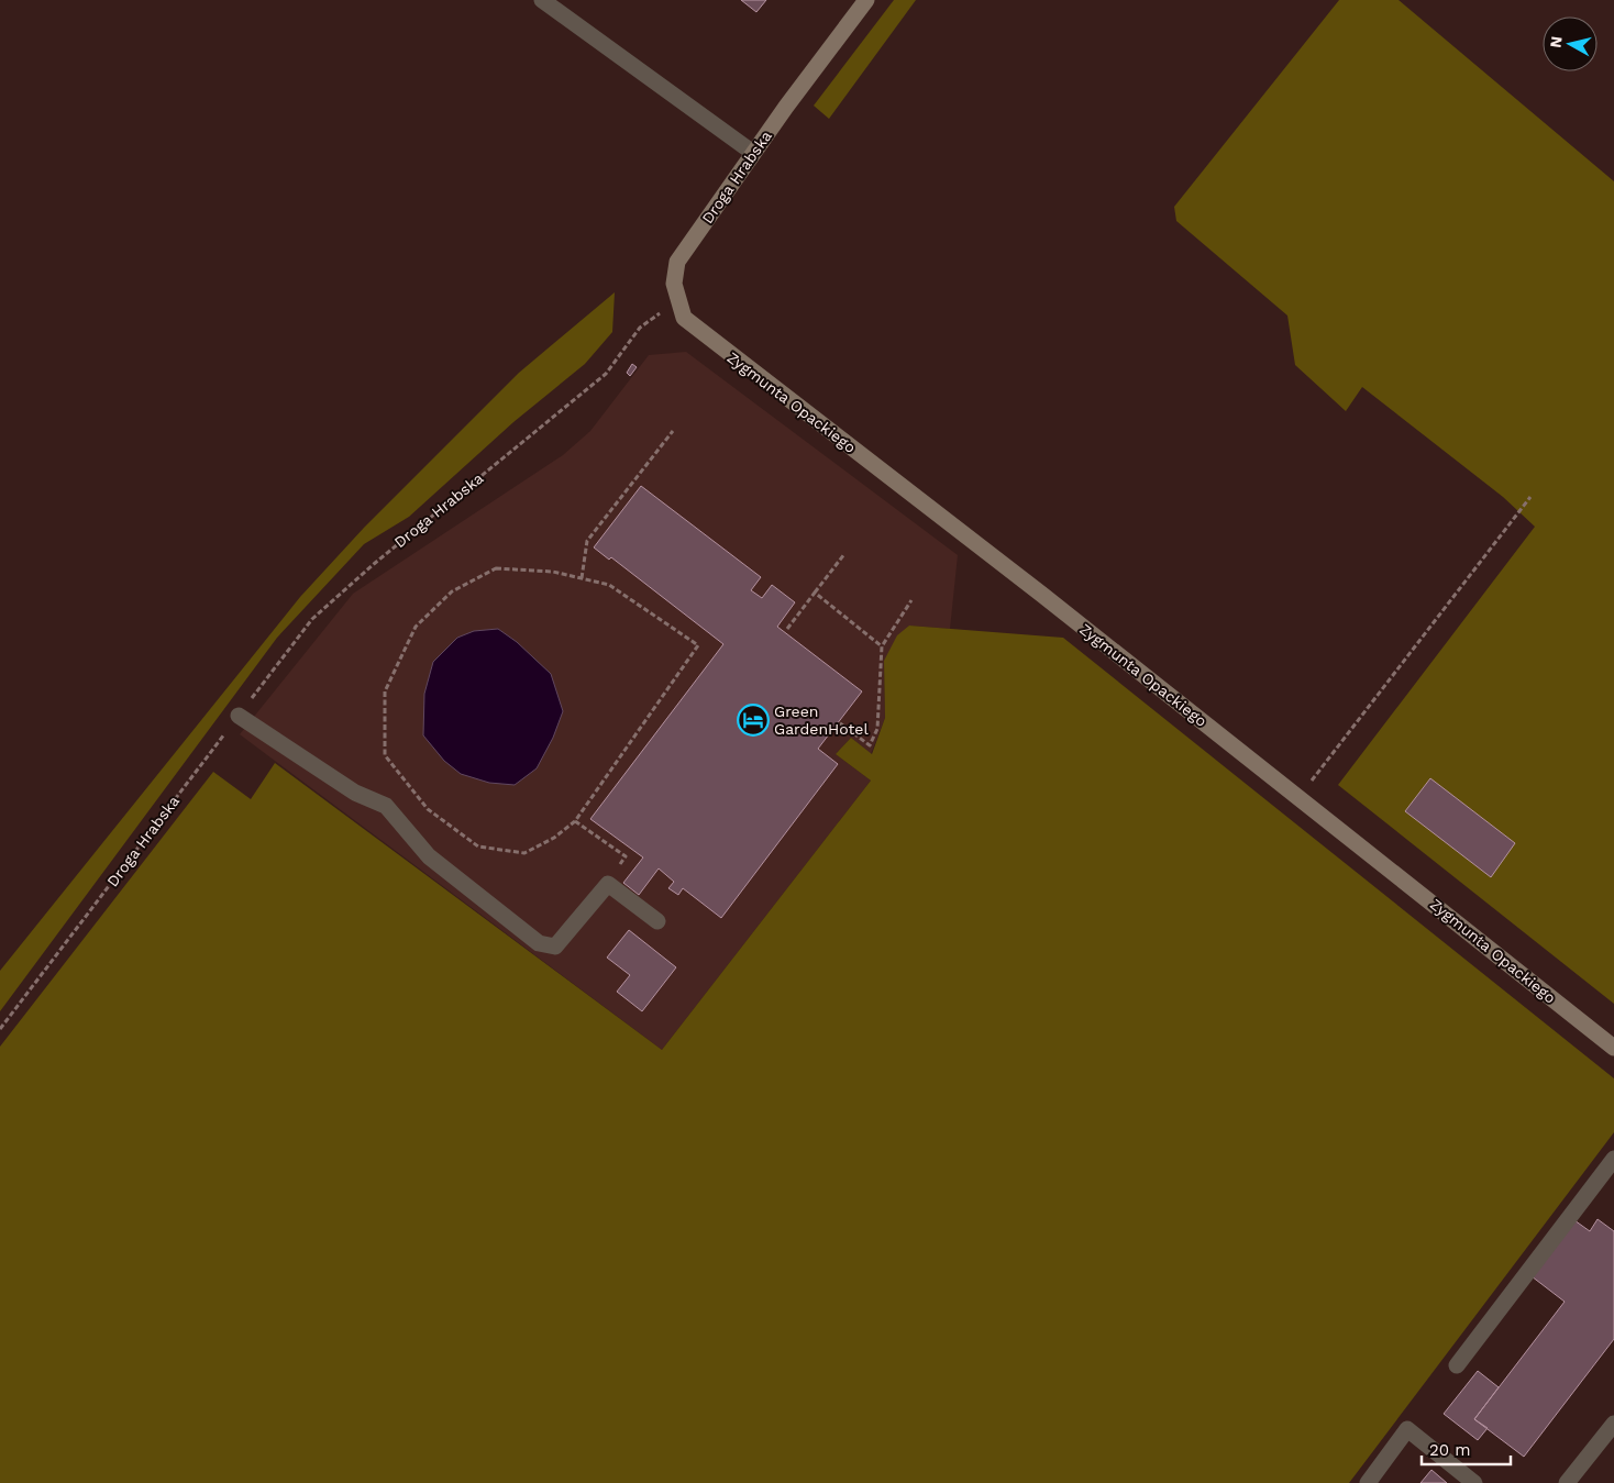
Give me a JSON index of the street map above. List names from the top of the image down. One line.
{"streets":{"street":["Droga Hrabska","Zygmunta Opackiego"]},"crossings":[["Droga Hrabska","Zygmunta Opackiego"]],"places":{"hotel":["Green GardenHotel"]},"scale_bar":"20 m","north":"left"}
